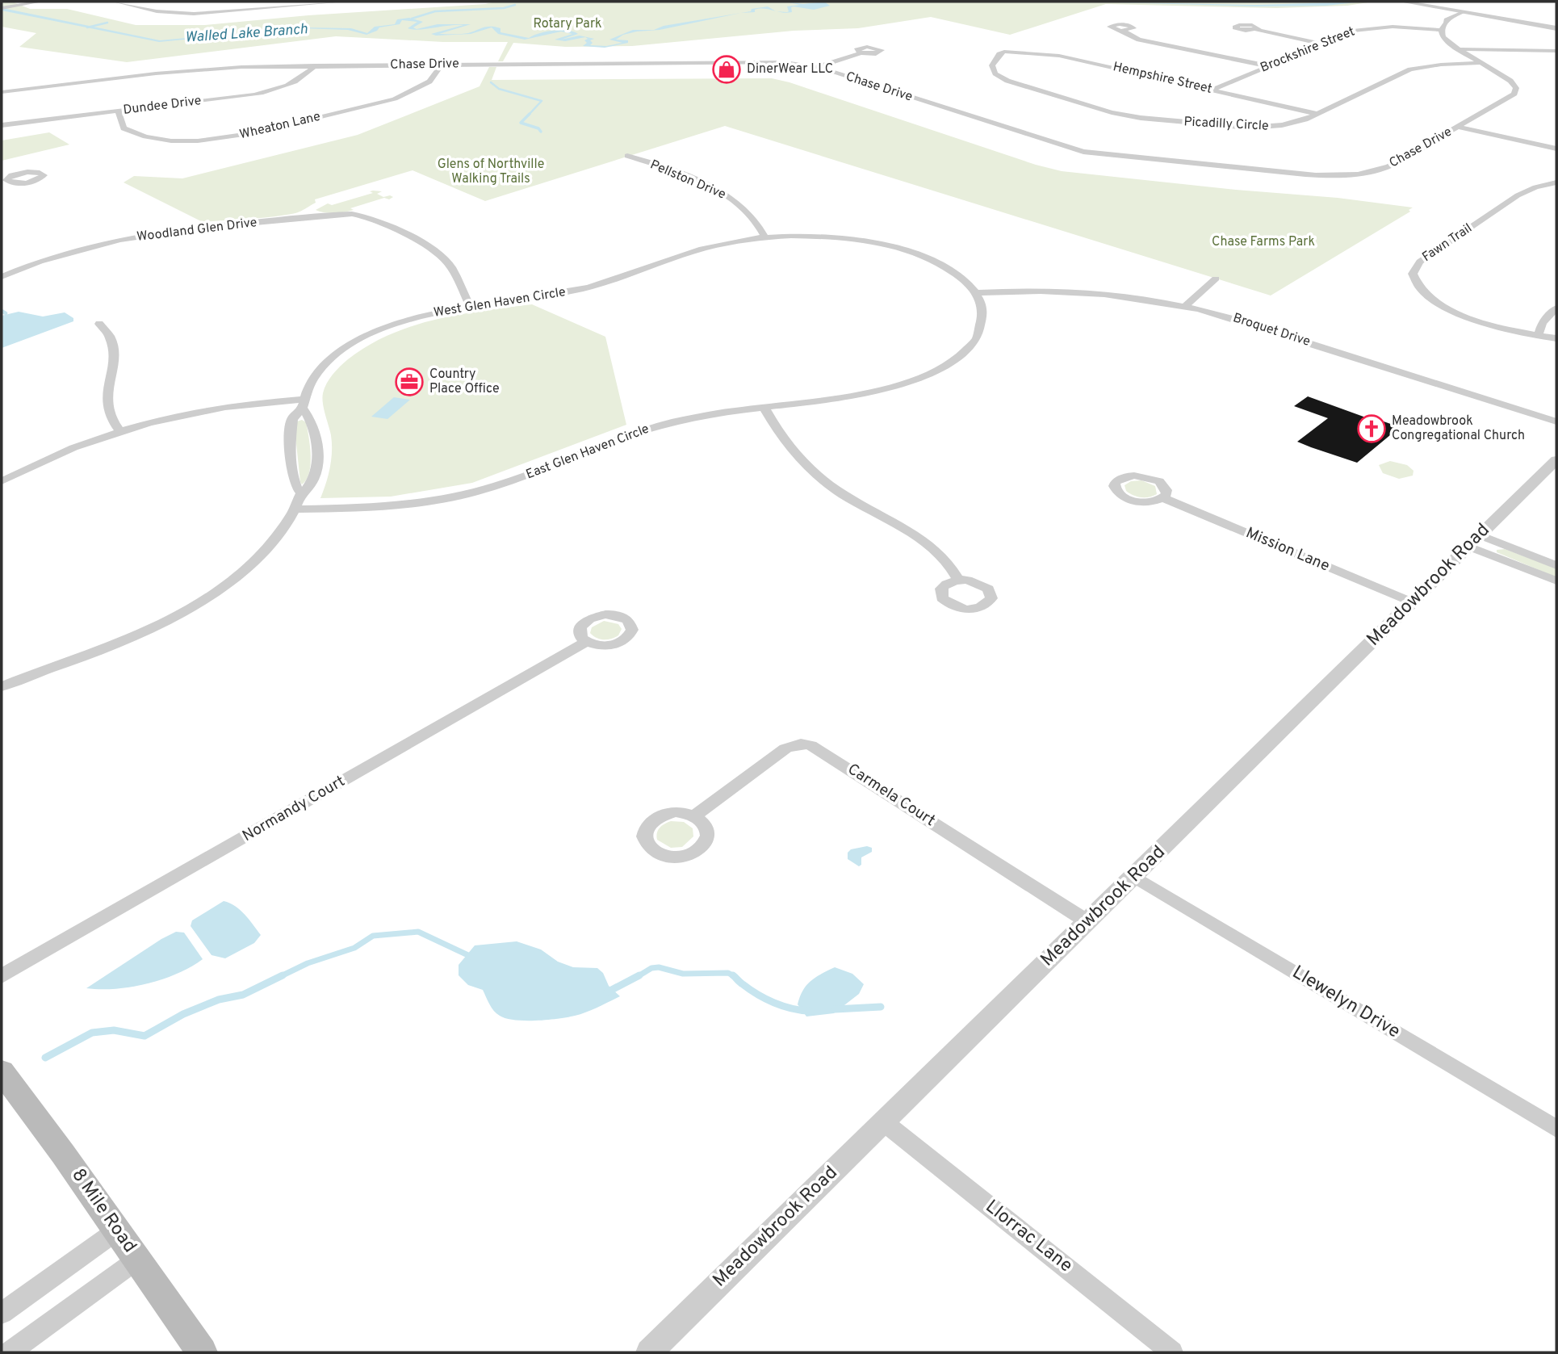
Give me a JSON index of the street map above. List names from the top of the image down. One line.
{"streets":{"main road":["8 Mile Road"],"street":["Brockshire Street","Chase Drive","Hempshire Street","Dundee Drive","Picadilly Circle","Wheaton Lane","Pellston Drive","Woodland Glen Drive","Fawn Trail","West Glen Haven Circle","Broquet Drive","East Glen Haven Circle","Mission Lane","Meadowbrook Road","Carmela Court","Normandy Court","Llewelyn Drive","Llorrac Lane"]},"crossings":[["Brockshire Street","Chase Drive"],["Brockshire Street","Hempshire Street"],["Chase Drive","Dundee Drive"],["Chase Drive","Picadilly Circle"],["Chase Drive","Wheaton Lane"],["Hempshire Street","Picadilly Circle"],["Dundee Drive","Wheaton Lane"],["Pellston Drive","West Glen Haven Circle"],["Woodland Glen Drive","West Glen Haven Circle"],["Broquet Drive","East Glen Haven Circle"],["Mission Lane","Meadowbrook Road"],["Meadowbrook Road","Carmela Court"],["Meadowbrook Road","Llewelyn Drive"],["Meadowbrook Road","Llorrac Lane"]],"water":["Walled Lake Branch"],"parks":["Rotary Park","Glens of Northville Walking Trails","Chase Farms Park"],"places":{"shop":["DinerWear LLC"],"office":["Country Place Office"],"church":["Meadowbrook Congregational Church"]}}
